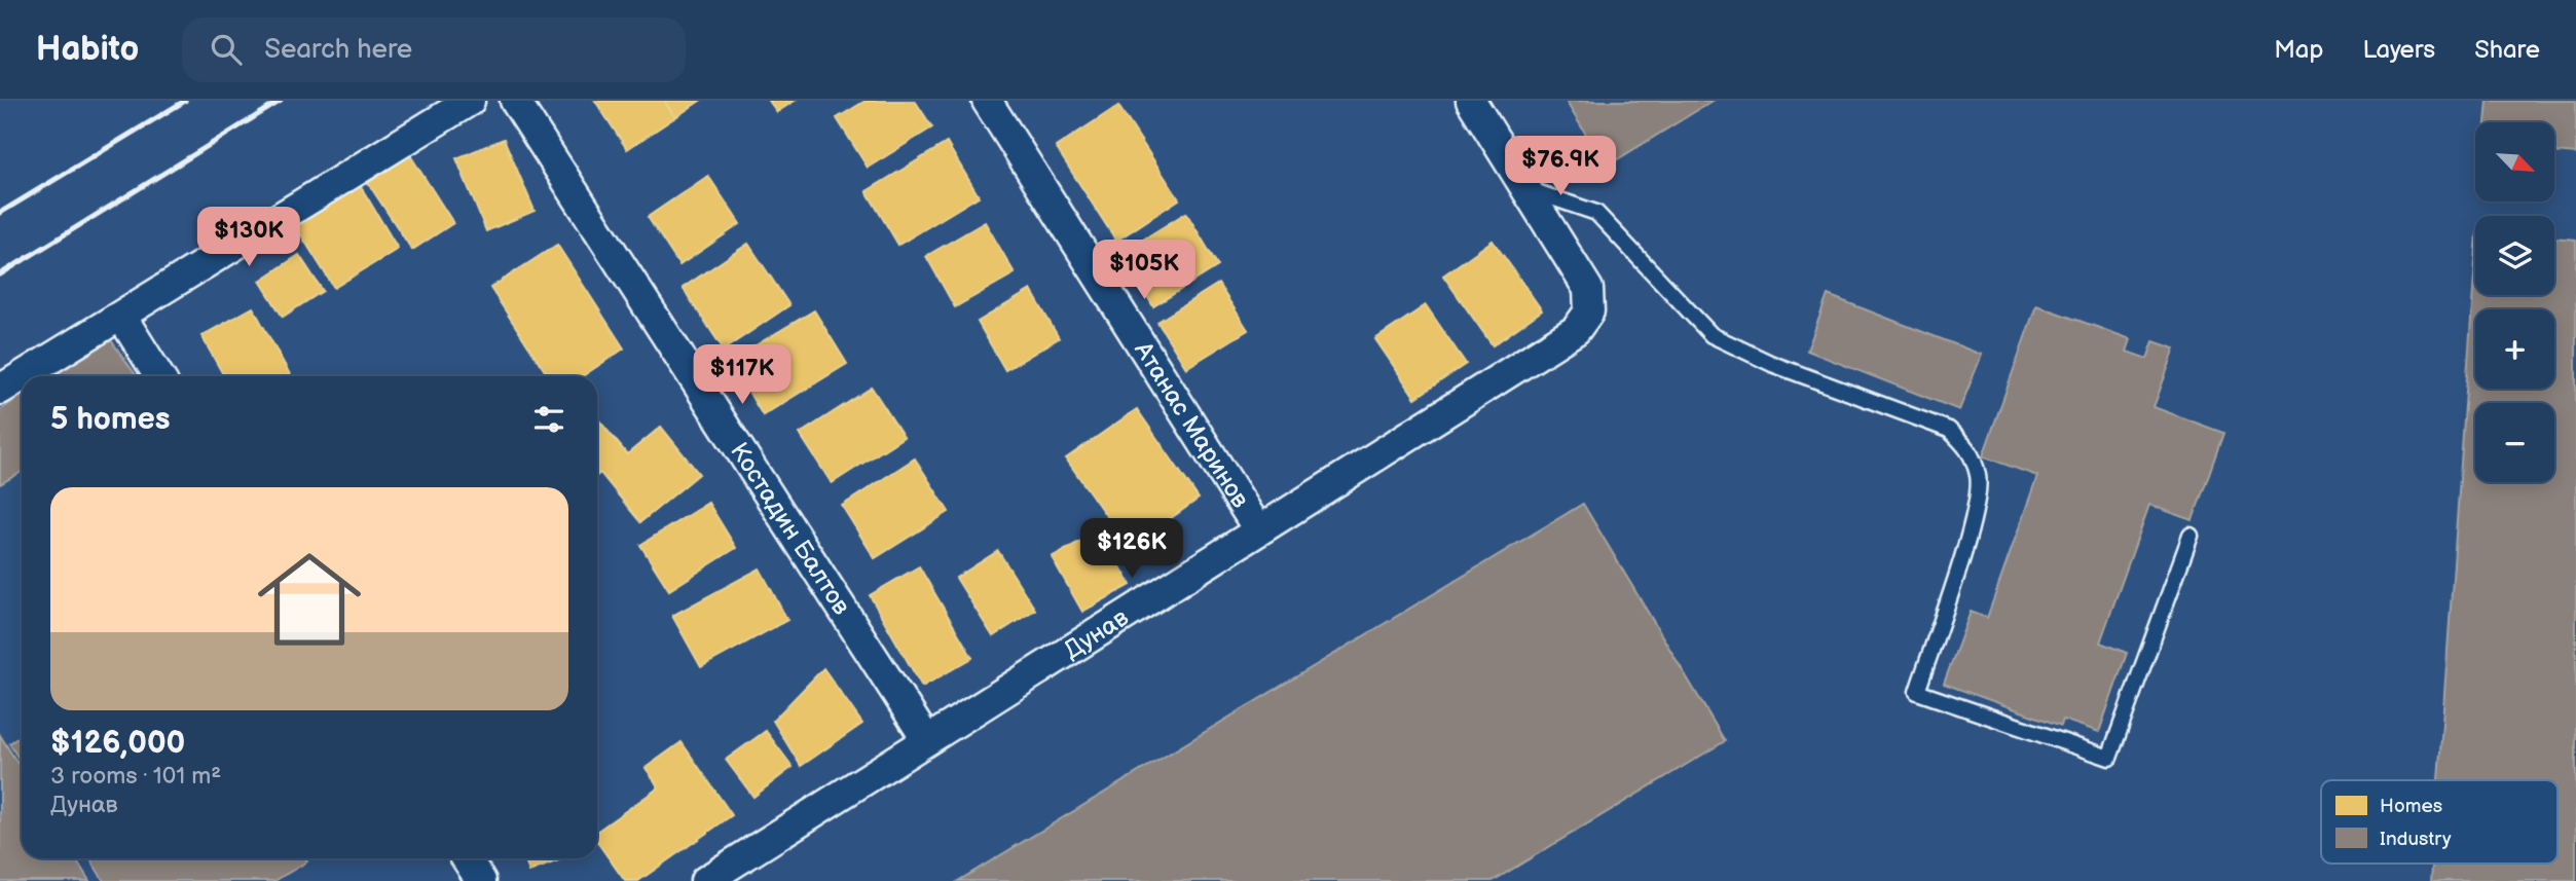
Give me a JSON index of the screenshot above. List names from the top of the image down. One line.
{"streets":{"street":["Атанас Маринов","Костадин Балтов","Дунав"]},"crossings":[["Атанас Маринов","Дунав"],["Костадин Балтов","Дунав"]],"legend":["Homes","Industry"],"north":"bottom right","page":{"header":"Habito","search":"Search here","nav":["Map","Layers","Share"],"map_buttons":["+","−"],"price":["$76.9K","$130K","$105K","$117K","$126K"],"heading":"5 homes","list":[{"name":"$126,000","note":"3 rooms · 101 m² · Дунав"}]}}
